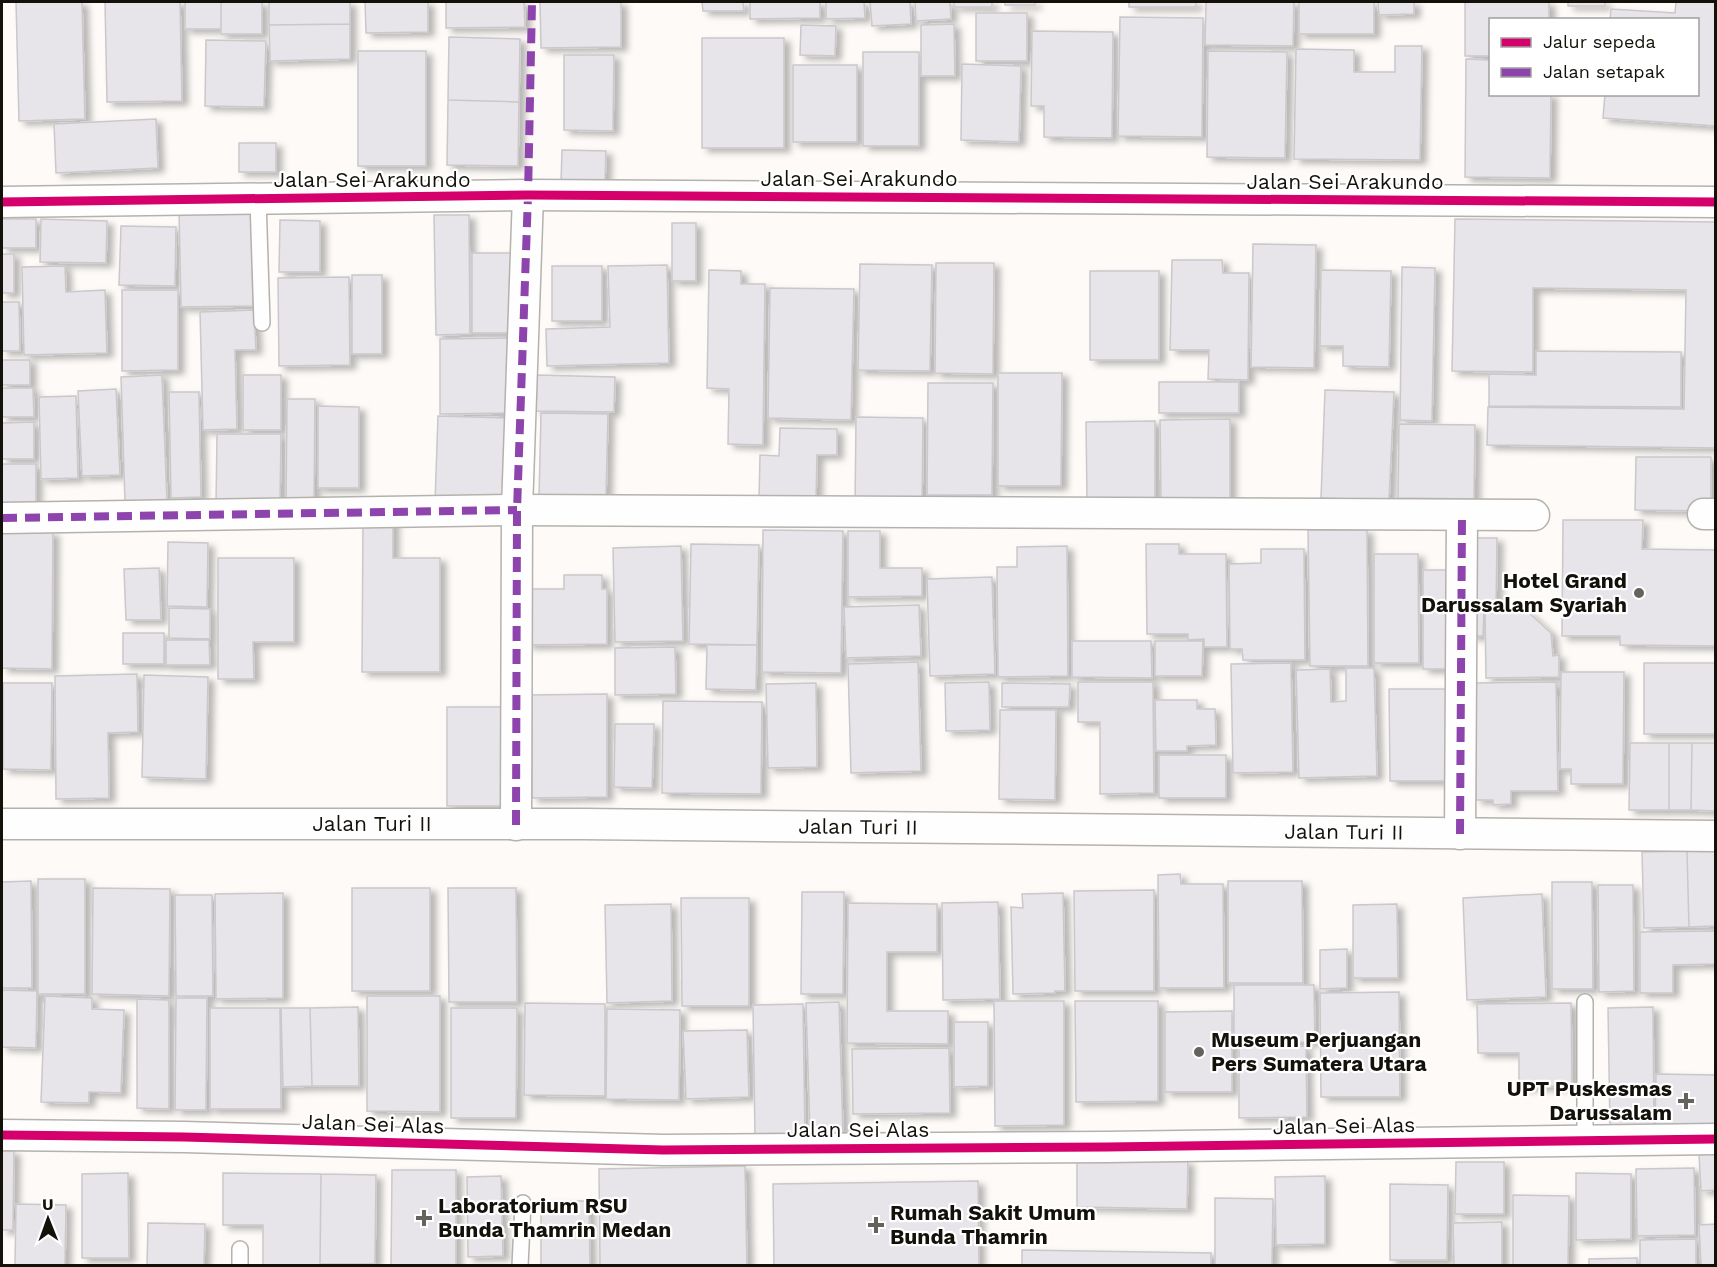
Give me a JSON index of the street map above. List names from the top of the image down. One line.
{"streets":{"street":["Jalan Sei Arakundo","Jalan Turi II","Jalan Sei Alas"]},"places":{"other":["Hotel Grand Darussalam Syariah","Museum Perjuangan Pers Sumatera Utara"],"health":["UPT Puskesmas Darussalam","Laboratorium RSU Bunda Thamrin Medan","Rumah Sakit Umum Bunda Thamrin"]},"legend":["Jalur sepeda","Jalan setapak"],"north":"top"}
